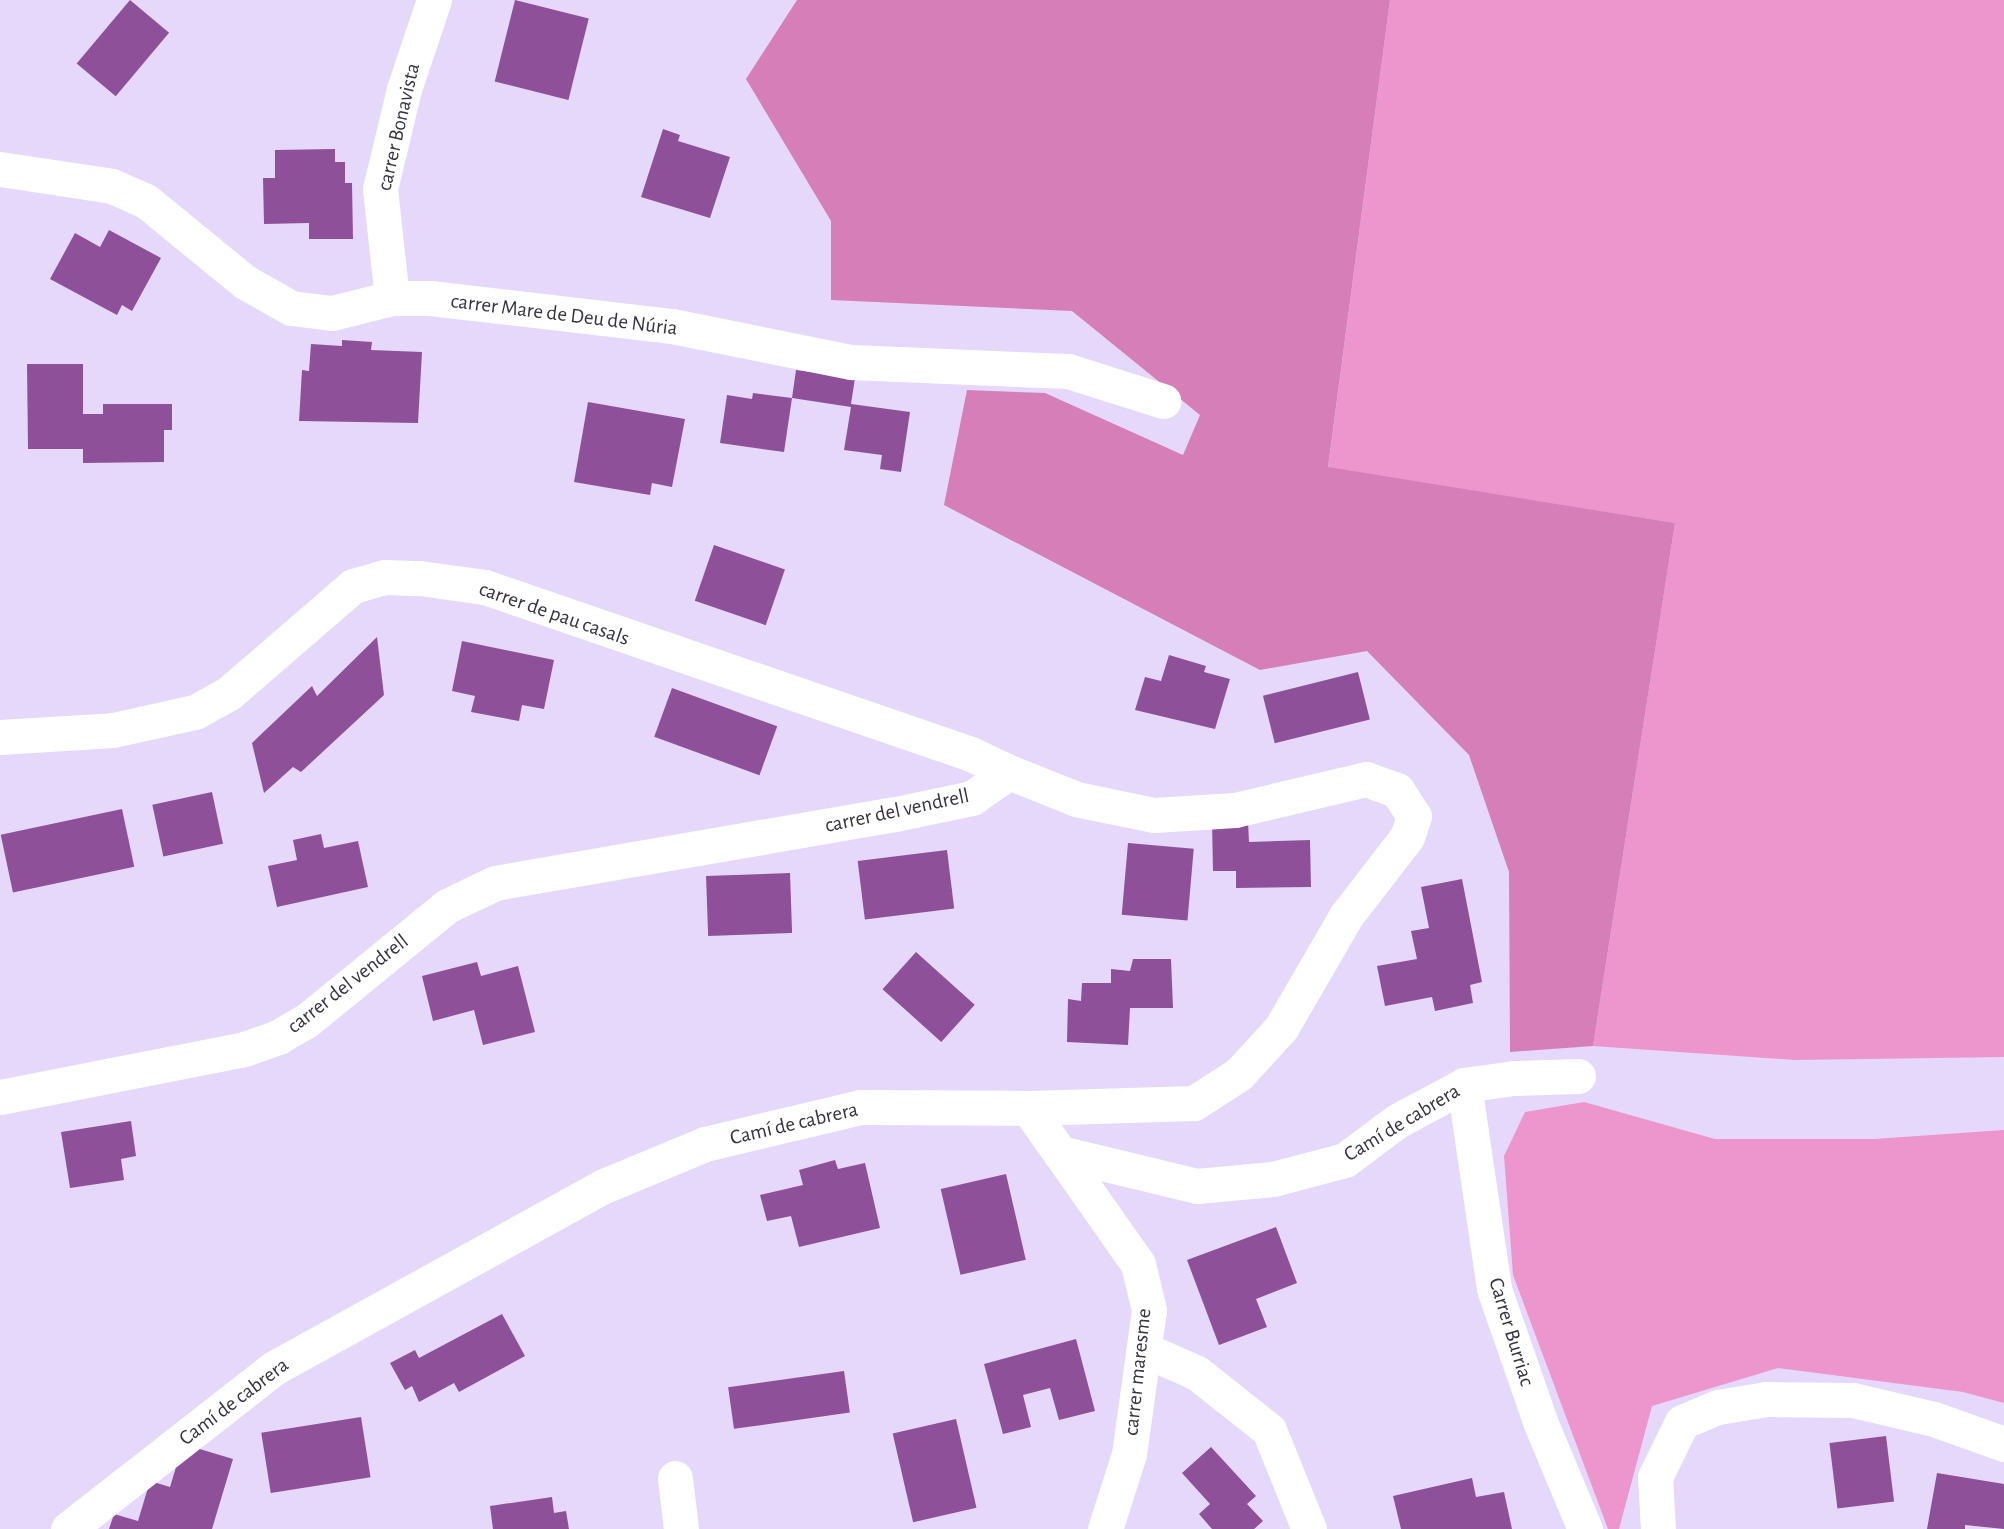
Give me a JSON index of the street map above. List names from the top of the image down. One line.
{"streets":{"street":["carrer Bonavista","carrer Mare de Deu de Núria","carrer de pau casals","carrer del vendrell","Camí de cabrera","Carrer Burriac","carrer maresme"]},"crossings":[["carrer Bonavista","carrer Mare de Deu de Núria"],["carrer de pau casals","carrer del vendrell"],["Camí de cabrera","Carrer Burriac"],["Camí de cabrera","carrer maresme"]]}
